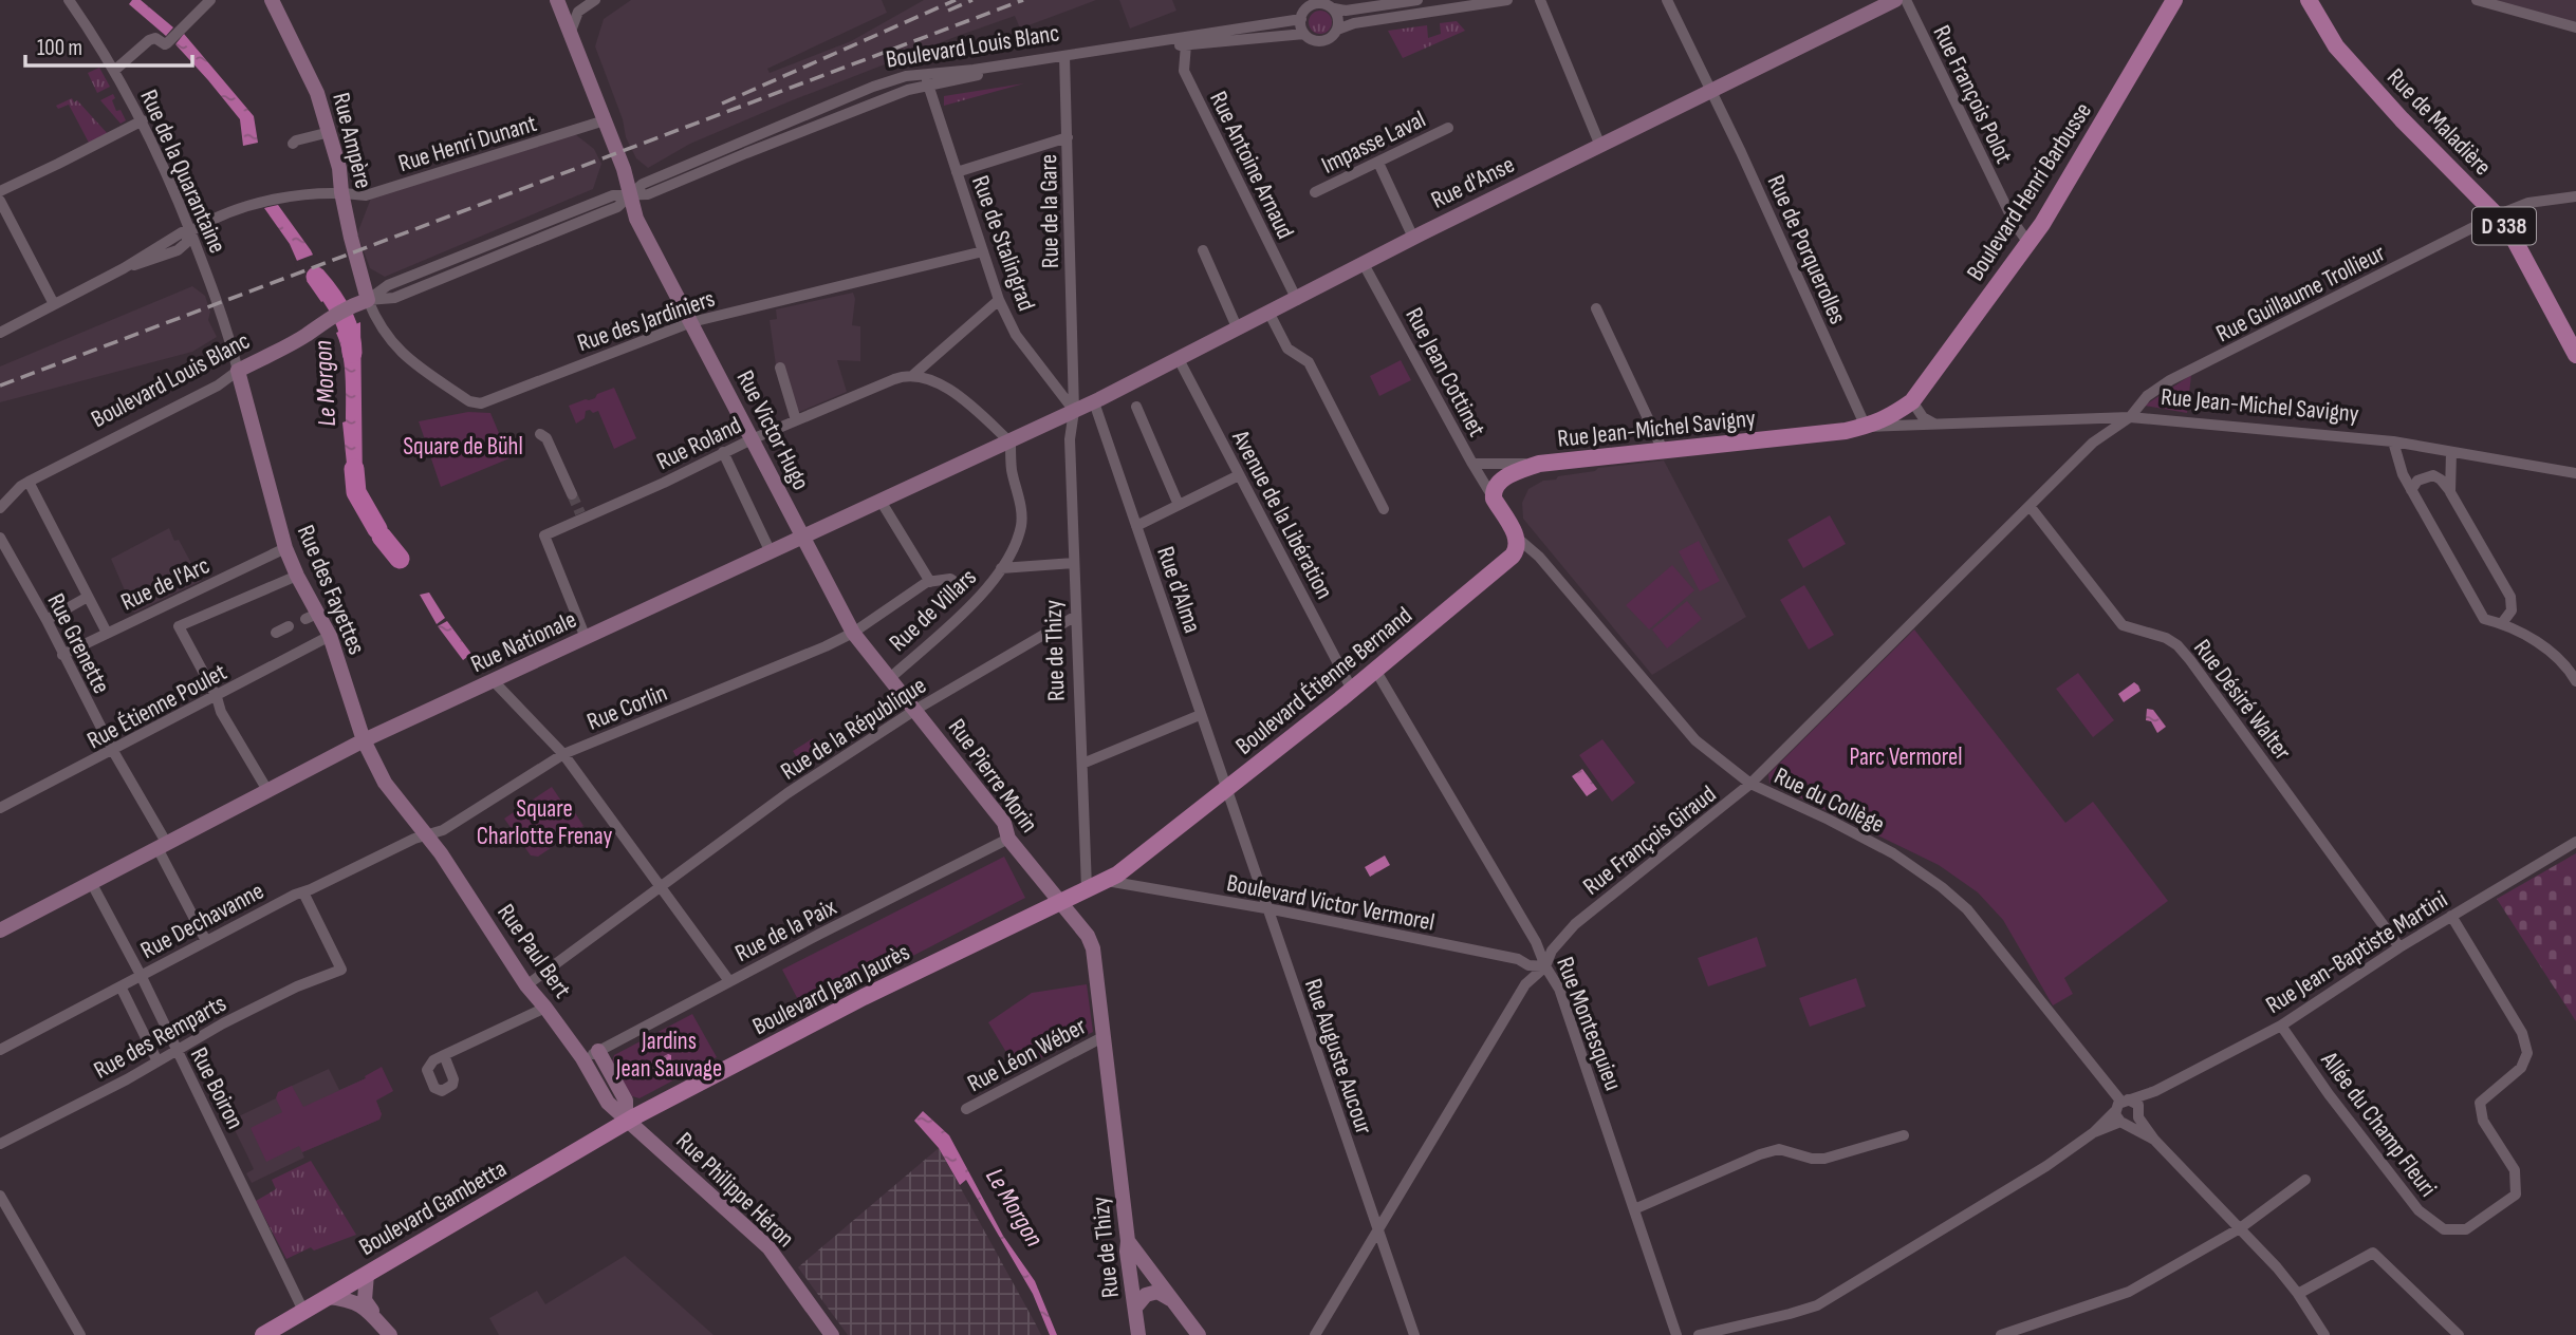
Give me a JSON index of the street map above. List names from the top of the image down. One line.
{"streets":{"main road":["Rue de Maladière","Boulevard Henri Barbusse","D 338","Rue Jean-Michel Savigny","Boulevard Étienne Bernand","Boulevard Jean Jaurès","Boulevard Gambetta"],"street":["Boulevard Louis Blanc","Rue François Polot","Rue Ampère","Impasse Laval","Rue Henri Dunant","Rue Antoine Arnaud","Rue de la Quarantaine","Rue d'Anse","Rue de la Gare","Rue de Stalingrad","Rue de Porquerolles","Rue Guillaume Trollieur","Rue des Jardiniers","Rue Jean Cottinet","Rue Victor Hugo","Rue Roland","Avenue de la Libération","Rue de l'Arc","Rue des Fayettes","Rue d'Alma","Rue de Villars","Rue Nationale","Rue Grenette","Rue de Thizy","Rue Désiré Walter","Rue Étienne Poulet","Rue Corlin","Rue de la République","Rue Pierre Morin","Rue du Collège","Rue François Giraud","Boulevard Victor Vermorel","Rue Dechavanne","Rue de la Paix","Rue Paul Bert","Rue Jean-Baptiste Martini","Rue Montesquieu","Rue des Remparts","Rue Léon Wéber","Rue Auguste Aucour","Rue Boiron","Allée du Champ Fleuri","Rue Philippe Héron"]},"crossings":[["Boulevard Louis Blanc","Rue Ampère"],["Boulevard Louis Blanc","Rue Antoine Arnaud"],["Boulevard Louis Blanc","Rue de la Quarantaine"],["Boulevard Louis Blanc","Rue de la Gare"],["Boulevard Louis Blanc","Rue de Stalingrad"],["Boulevard Louis Blanc","Rue des Jardiniers"],["Boulevard Louis Blanc","Rue Victor Hugo"],["Boulevard Louis Blanc","Rue des Fayettes"],["Rue François Polot","Boulevard Henri Barbusse"],["Rue de Maladière","Rue Guillaume Trollieur"],["Rue Ampère","Rue Henri Dunant"],["Rue Ampère","Rue des Jardiniers"],["Rue Henri Dunant","Rue de la Quarantaine"],["Rue Henri Dunant","Rue Victor Hugo"],["Rue Antoine Arnaud","Rue d'Anse"],["Rue de la Quarantaine","Rue des Fayettes"],["Rue d'Anse","Rue de la Gare"],["Rue d'Anse","Rue de Stalingrad"],["Rue d'Anse","Rue de Porquerolles"],["Rue d'Anse","Rue Jean Cottinet"],["Rue d'Anse","Avenue de la Libération"],["Rue d'Anse","Rue d'Alma"],["Rue d'Anse","Rue Nationale"],["Rue d'Anse","Rue de Thizy"],["Boulevard Henri Barbusse","Rue Jean-Michel Savigny"],["Rue de la Gare","Rue de Stalingrad"],["Rue de la Gare","Rue Nationale"],["Rue de la Gare","Rue de Thizy"],["Rue de Stalingrad","Rue des Jardiniers"],["Rue de Stalingrad","Rue Nationale"],["Rue de Stalingrad","Rue de Thizy"],["Rue de Porquerolles","Rue Jean-Michel Savigny"],["Rue Guillaume Trollieur","Rue Jean-Michel Savigny"],["Rue Guillaume Trollieur","Rue François Giraud"],["Rue des Jardiniers","Rue Victor Hugo"],["Rue Jean Cottinet","Rue Jean-Michel Savigny"],["Rue Jean-Michel Savigny","Rue François Giraud"],["Rue Victor Hugo","Rue Roland"],["Rue Victor Hugo","Rue de Villars"],["Rue Victor Hugo","Rue Nationale"],["Rue Victor Hugo","Rue Corlin"],["Rue Victor Hugo","Rue Pierre Morin"],["Rue Roland","Rue Nationale"],["Avenue de la Libération","Boulevard Étienne Bernand"],["Rue de l'Arc","Rue des Fayettes"],["Rue de l'Arc","Rue Grenette"],["Rue des Fayettes","Rue Nationale"],["Rue des Fayettes","Rue Étienne Poulet"],["Rue des Fayettes","Rue Paul Bert"],["Rue d'Alma","Boulevard Étienne Bernand"],["Rue d'Alma","Rue Auguste Aucour"],["Rue de Villars","Rue Nationale"],["Rue de Villars","Rue Pierre Morin"],["Rue Nationale","Rue Grenette"],["Rue Nationale","Rue de Thizy"],["Rue Nationale","Rue Paul Bert"],["Rue Nationale","Rue Boiron"],["Rue Grenette","Rue Étienne Poulet"],["Rue Grenette","Rue Dechavanne"],["Rue de Thizy","Boulevard Étienne Bernand"],["Rue de Thizy","Rue de la République"],["Rue de Thizy","Rue Pierre Morin"],["Rue de Thizy","Boulevard Jean Jaurès"],["Rue de Thizy","Rue Léon Wéber"],["Boulevard Étienne Bernand","Rue du Collège"],["Boulevard Étienne Bernand","Boulevard Victor Vermorel"],["Boulevard Étienne Bernand","Rue Montesquieu"],["Boulevard Étienne Bernand","Rue Auguste Aucour"],["Rue Désiré Walter","Rue François Giraud"],["Rue Désiré Walter","Rue Jean-Baptiste Martini"],["Rue Corlin","Rue Dechavanne"],["Rue Corlin","Rue Paul Bert"],["Rue de la République","Rue Pierre Morin"],["Rue de la République","Rue Paul Bert"],["Rue Pierre Morin","Rue de la Paix"],["Rue Pierre Morin","Boulevard Jean Jaurès"],["Rue du Collège","Rue François Giraud"],["Rue du Collège","Rue Jean-Baptiste Martini"],["Rue François Giraud","Boulevard Victor Vermorel"],["Rue François Giraud","Rue Montesquieu"],["Rue François Giraud","Rue Auguste Aucour"],["Boulevard Victor Vermorel","Rue Montesquieu"],["Boulevard Victor Vermorel","Rue Auguste Aucour"],["Rue Dechavanne","Rue Paul Bert"],["Rue Dechavanne","Rue des Remparts"],["Rue Dechavanne","Rue Boiron"],["Rue de la Paix","Rue Paul Bert"],["Rue Paul Bert","Boulevard Jean Jaurès"],["Rue Paul Bert","Rue Philippe Héron"],["Rue Paul Bert","Boulevard Gambetta"],["Rue Jean-Baptiste Martini","Allée du Champ Fleuri"],["Boulevard Jean Jaurès","Rue Philippe Héron"],["Boulevard Jean Jaurès","Boulevard Gambetta"],["Rue des Remparts","Rue Boiron"],["Rue Boiron","Boulevard Gambetta"],["Rue Philippe Héron","Boulevard Gambetta"]],"water":["Le Morgon"],"parks":["Square de Bühl","Parc Vermorel","Square Charlotte Frenay","Jardins Jean Sauvage"],"scale_bar":"100 m"}
